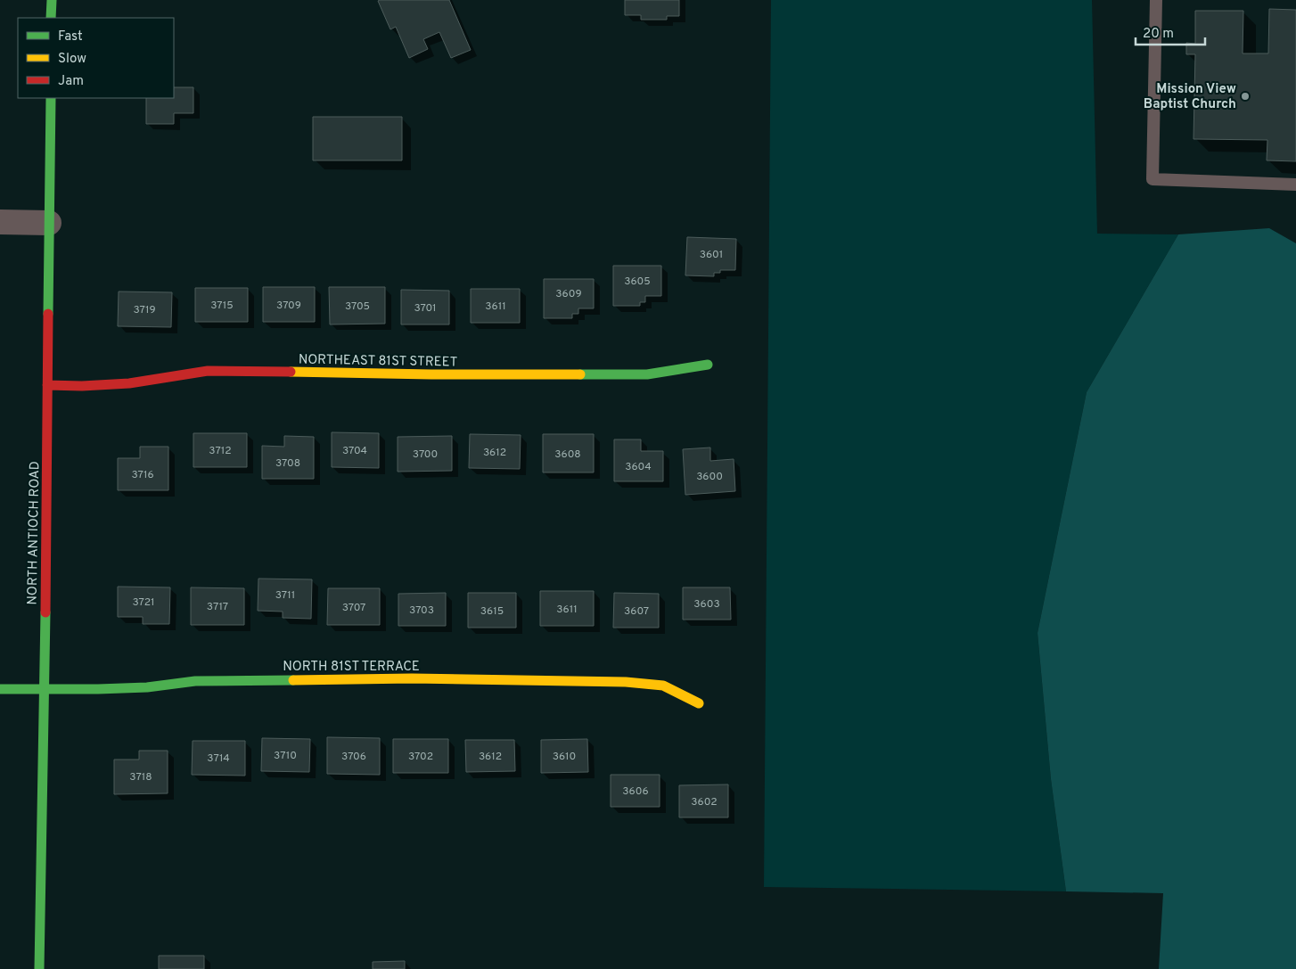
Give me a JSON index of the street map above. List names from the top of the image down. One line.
{"streets":{"street":["NORTHEAST 81ST STREET","NORTH ANTIOCH ROAD","NORTH 81ST TERRACE"]},"crossings":[["NORTHEAST 81ST STREET","NORTH ANTIOCH ROAD"],["NORTH ANTIOCH ROAD","NORTH 81ST TERRACE"]],"places":["Mission View Baptist Church"],"house_numbers":["3601","3605","3609","3715","3709","3705","3611","3701","3719","3712","3704","3612","3700","3608","3708","3604","3716","3600","3711","3721","3603","3717","3707","3611","3703","3615","3607","3710","3706","3702","3612","3610","3714","3718","3606","3602"],"legend":["Fast","Slow","Jam"],"scale_bar":"20 m"}
